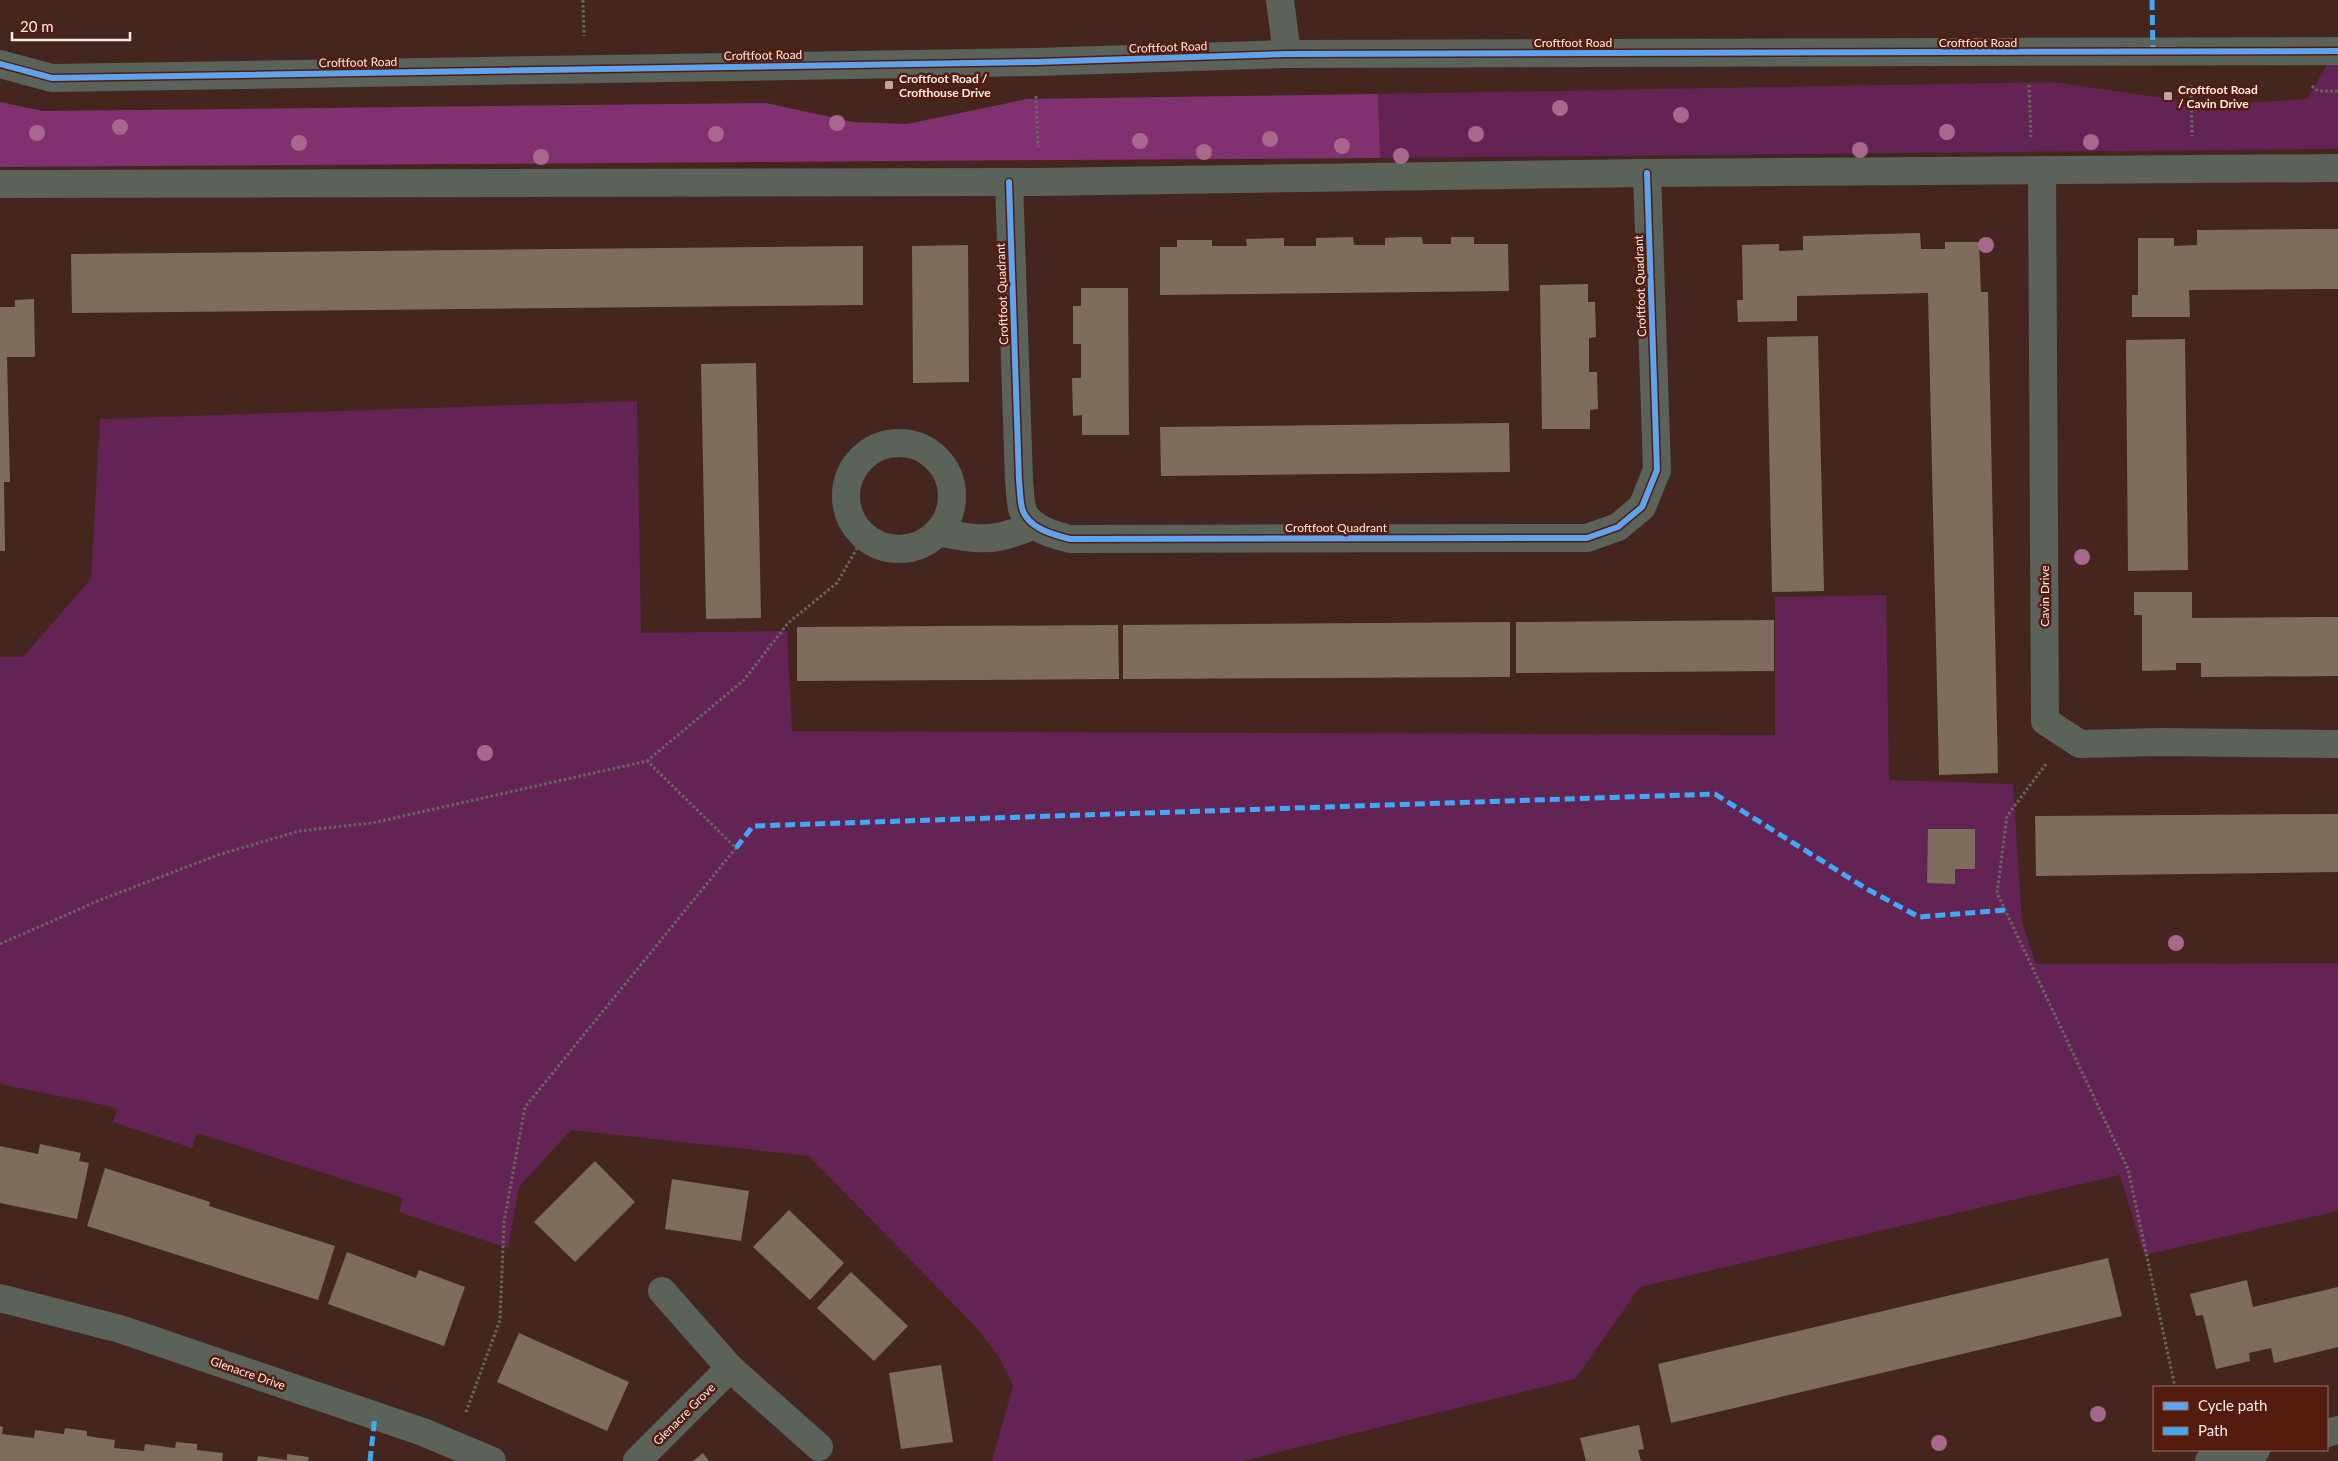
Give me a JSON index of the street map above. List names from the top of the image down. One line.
{"streets":{"street":["Croftfoot Road","Croftfoot Quadrant","Cavin Drive","Glenacre Drive","Glenacre Grove"]},"places":{"transit":["Croftfoot Road / Crofthouse Drive","Croftfoot Road / Cavin Drive"]},"legend":["Cycle path","Path"],"scale_bar":"20 m"}
